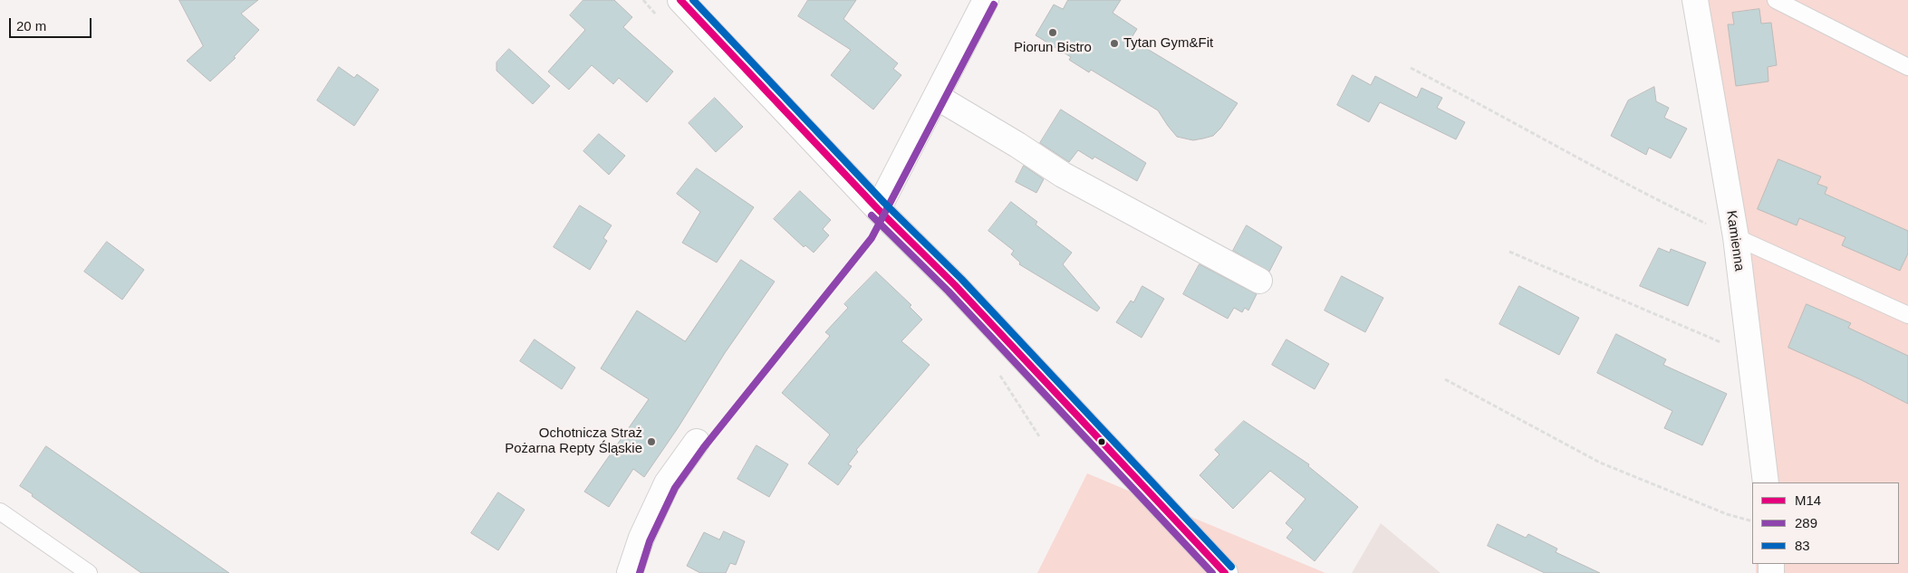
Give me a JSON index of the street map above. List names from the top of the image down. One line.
{"streets":{"street":["Kamienna"]},"places":["Piorun Bistro","Tytan Gym&Fit","Ochotnicza Straż Pożarna Repty Śląskie"],"lines":["transit line M14","transit line 83","transit line 289"],"legend":["M14","289","83"],"scale_bar":"20 m"}
